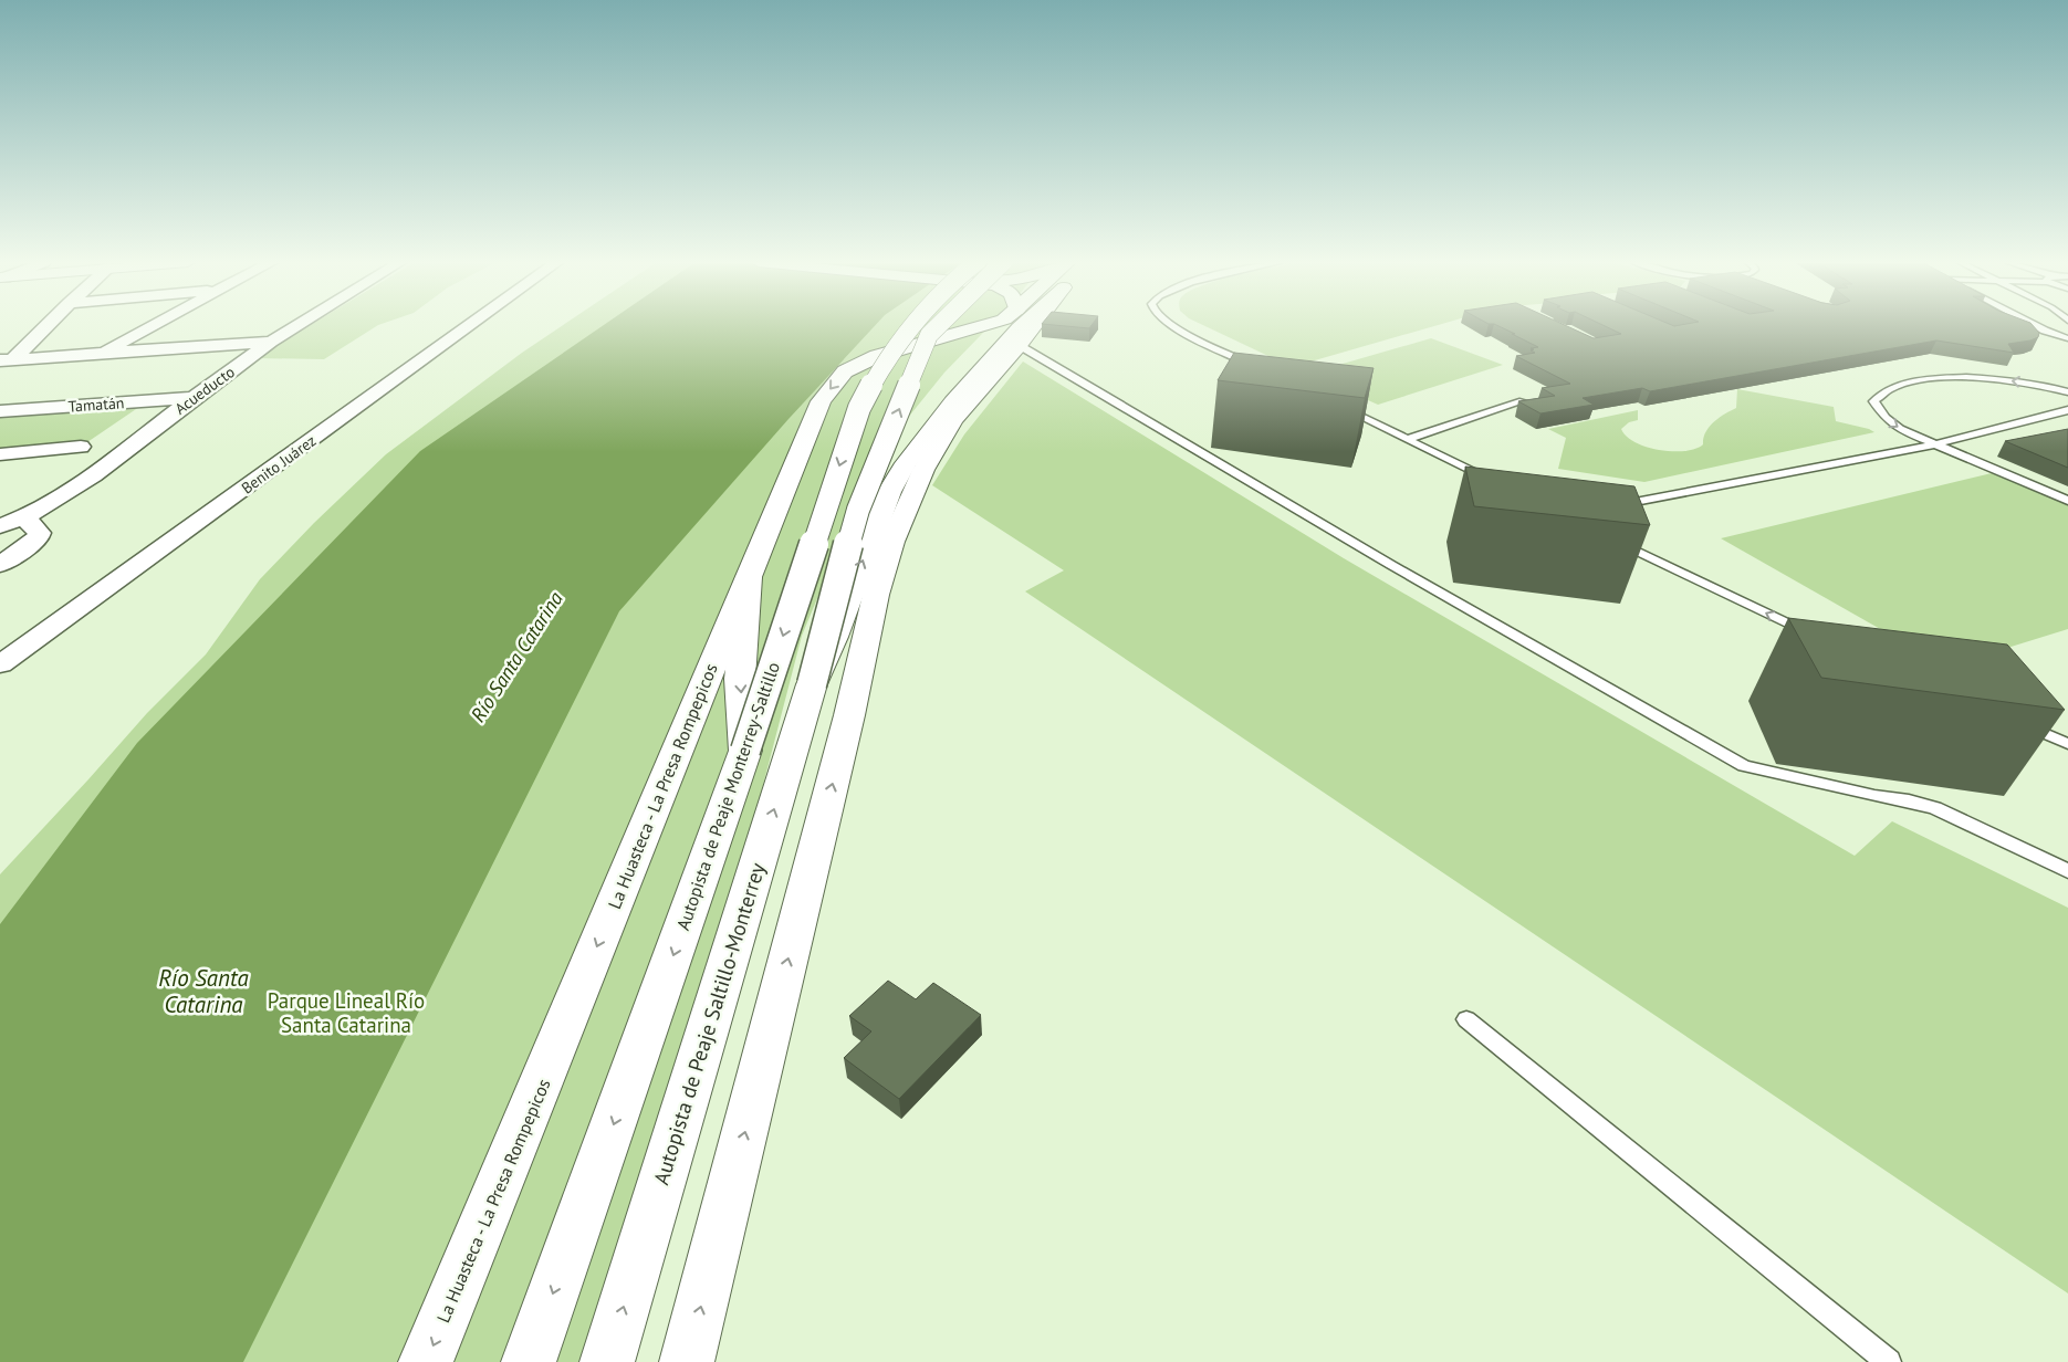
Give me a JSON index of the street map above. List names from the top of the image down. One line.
{"streets":{"main road":["La Huasteca - La Presa Rompepicos","Autopista de Peaje Monterrey-Saltillo","Autopista de Peaje Saltillo-Monterrey"],"street":["Acueducto","Tamatán","Benito Juárez"]},"crossings":[["Acueducto","Tamatán"]],"water":["Río Santa Catarina"],"parks":["Parque Lineal Río Santa Catarina"]}
